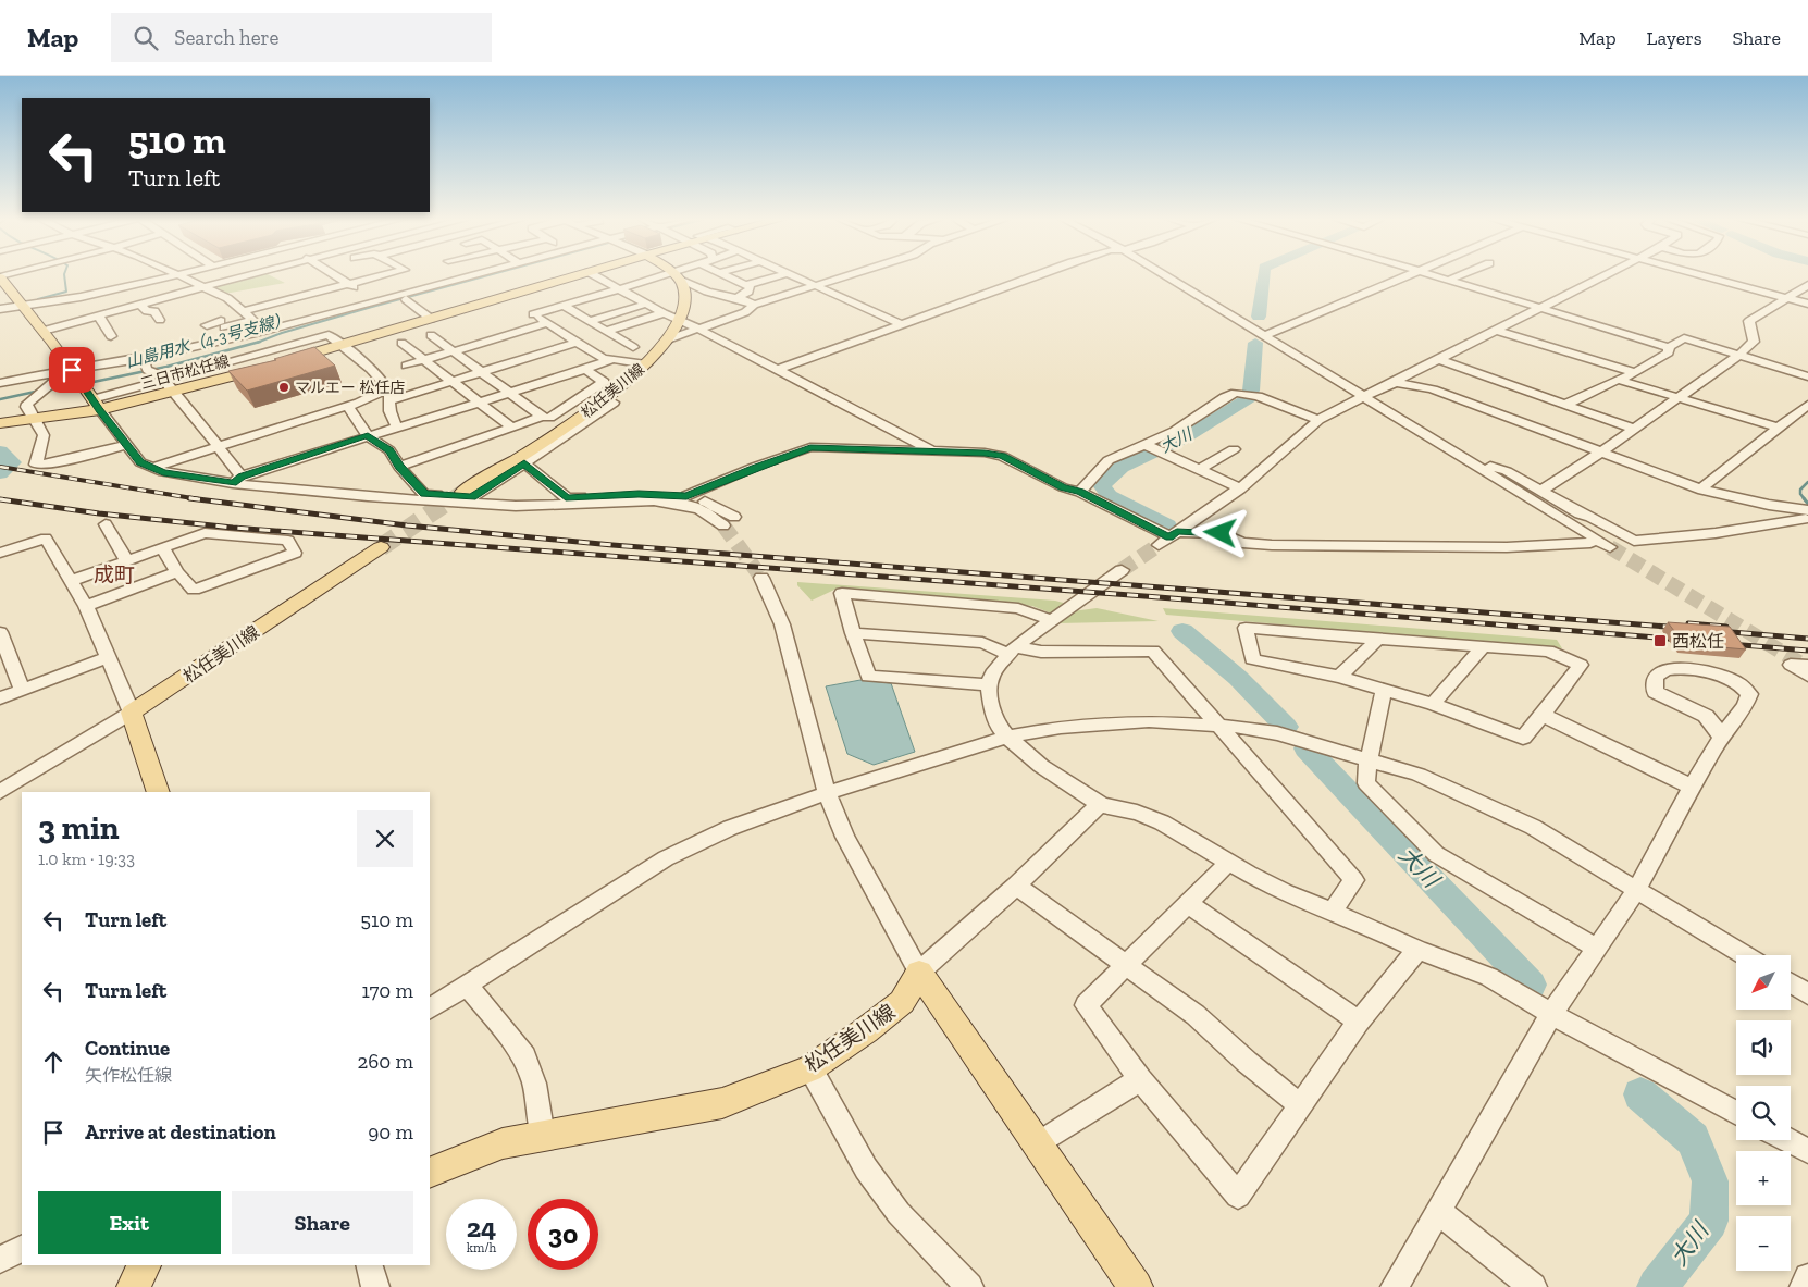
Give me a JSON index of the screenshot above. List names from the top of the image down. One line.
{"streets":{"main road":["三日市松任線","松任美川線"]},"districts":["成町"],"water":["山島用水（4-3号支線）","大川"],"places":{"other":["マルエー 松任店"],"transit":["西松任"]},"north":"bottom left","page":{"header":"Map","search":"Search here","nav":["Map","Layers","Share"],"turn":["510 m","Turn left"],"heading":["3 min","1.0 km · 19:33"],"list":[{"name":"Turn left","value":"510 m"},{"name":"Turn left","value":"170 m"},{"name":"Continue","note":"矢作松任線","value":"260 m"},{"name":"Arrive at destination","value":"90 m"}],"map_buttons":["+","−"],"buttons":["Exit","Share"],"speed":"24 km/h","limit":"30"}}
